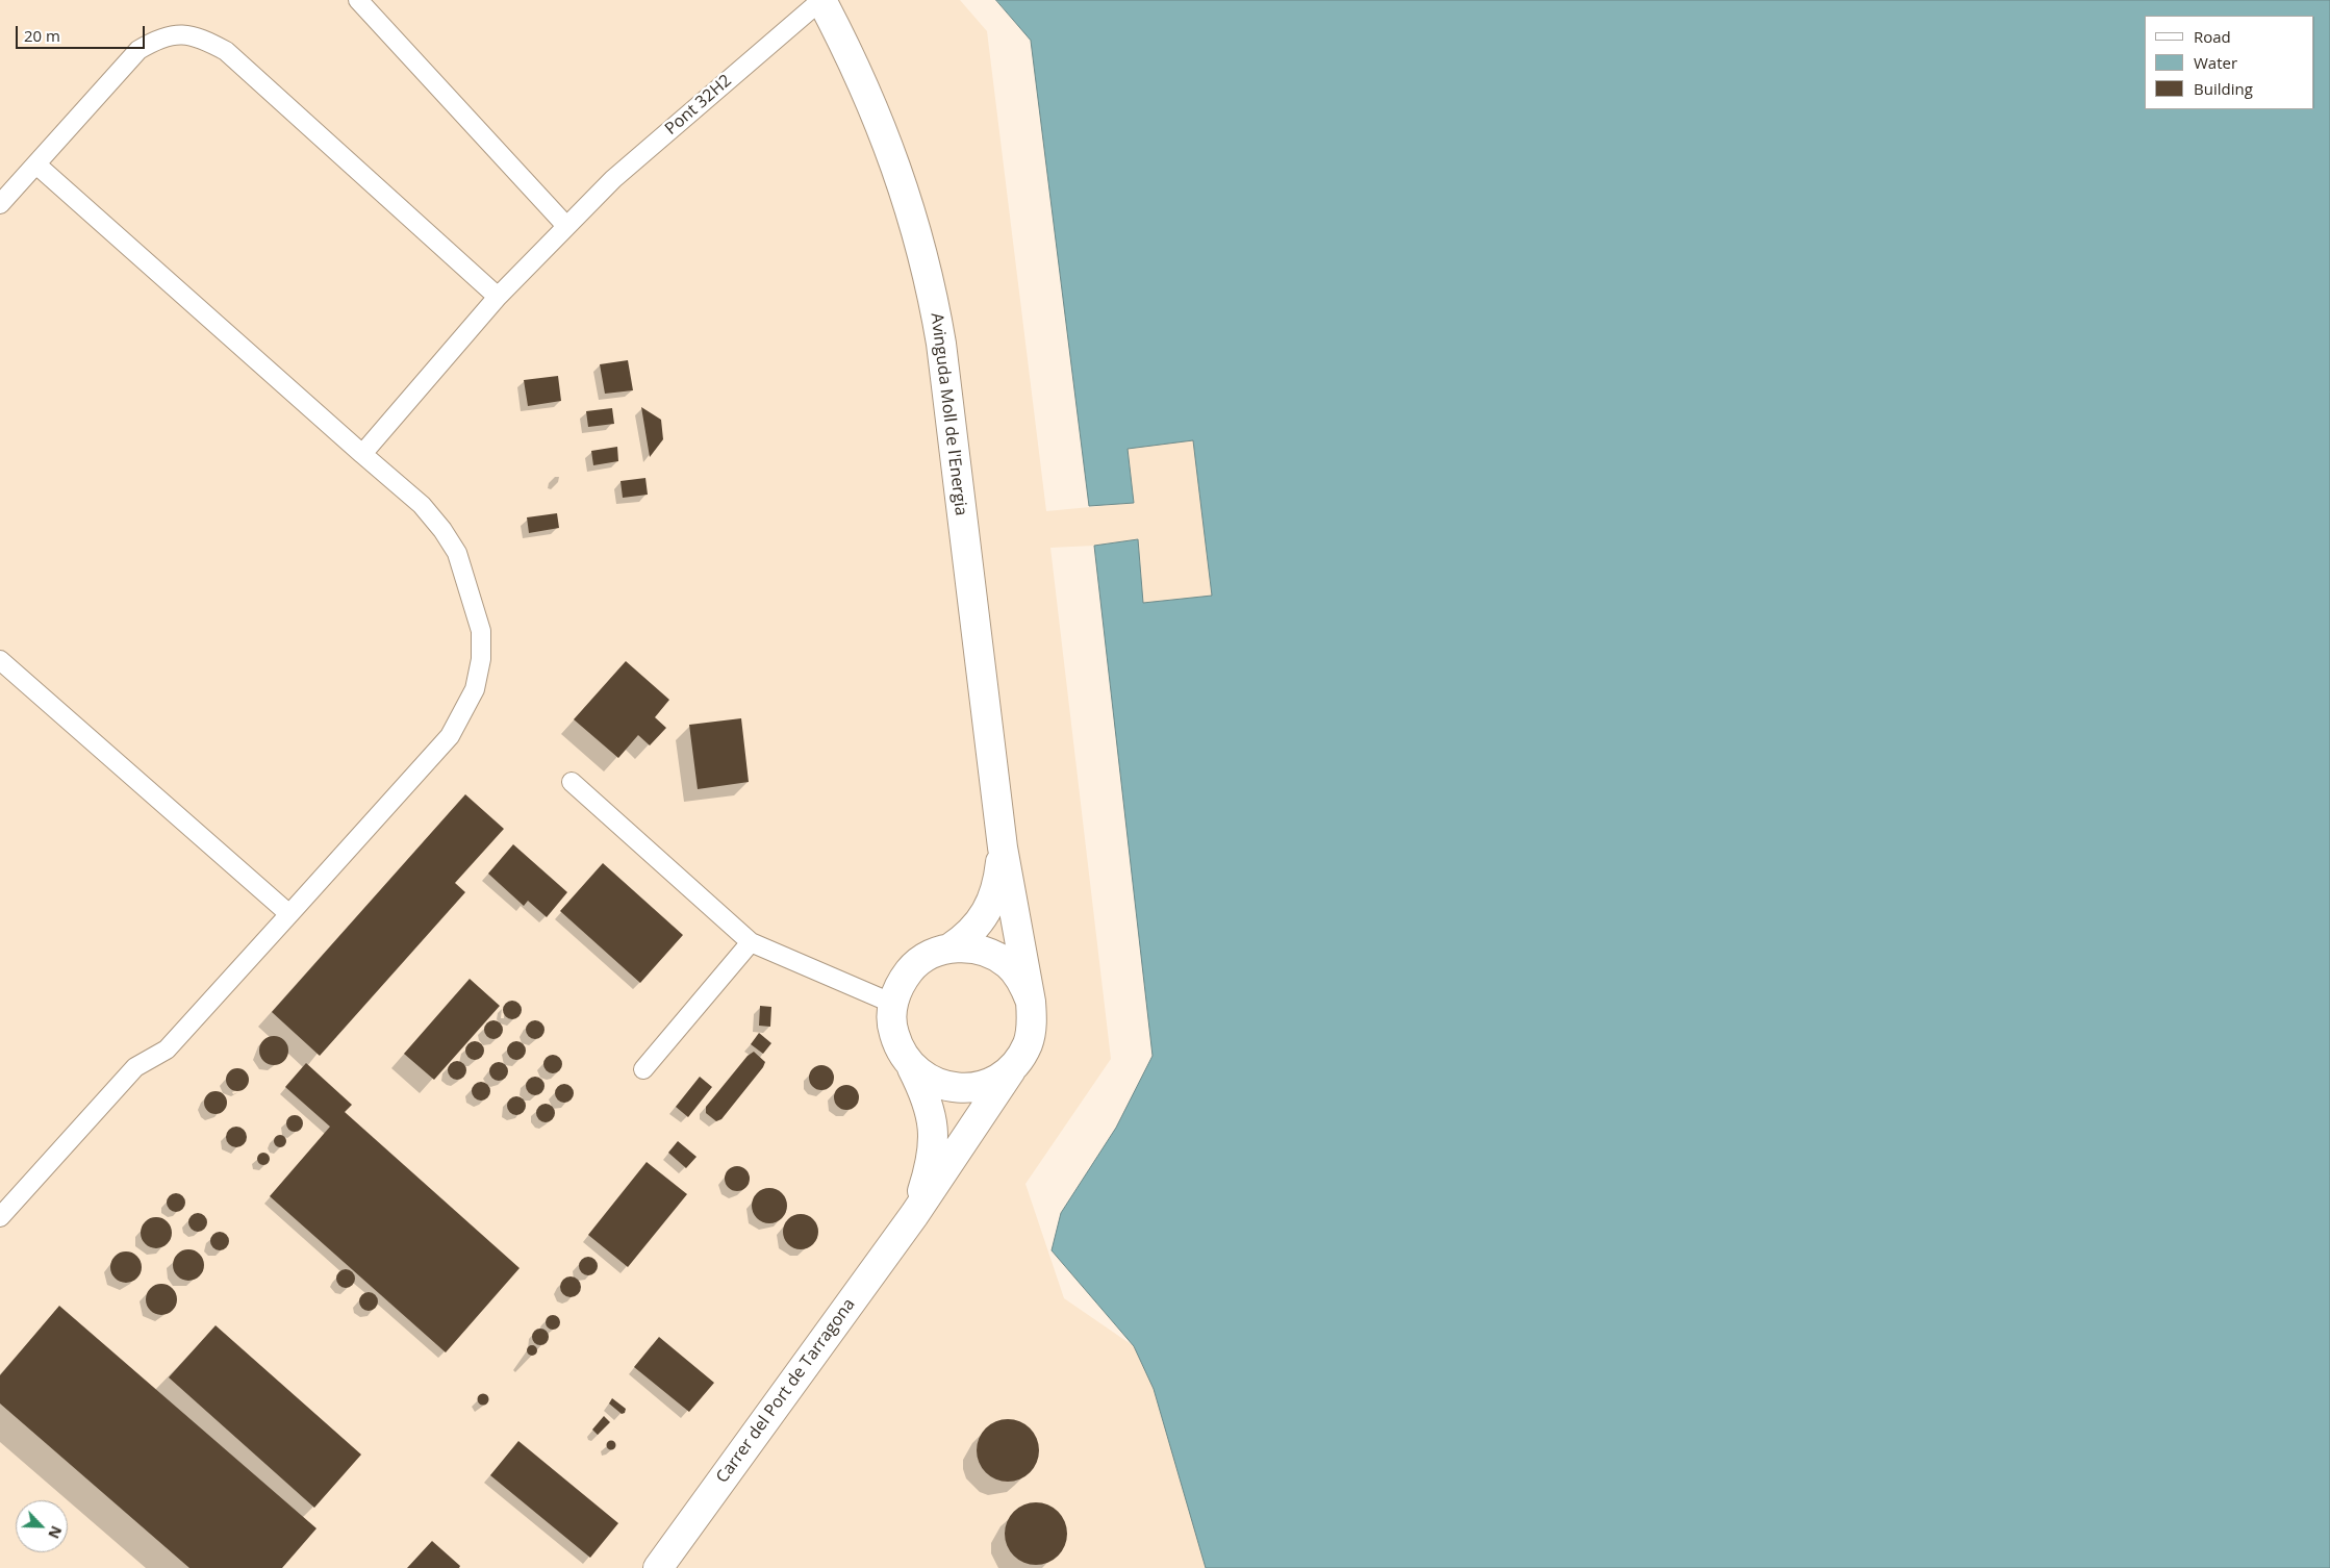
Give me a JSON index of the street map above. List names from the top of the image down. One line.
{"streets":{"street":["Avinguda Moll de l'Energia","Carrer del Port de Tarragona"],"lane":["Pont 32H2"]},"crossings":[["Pont 32H2","Avinguda Moll de l'Energia"],["Avinguda Moll de l'Energia","Carrer del Port de Tarragona"]],"legend":["Road","Water","Building"],"scale_bar":"20 m","north":"bottom right"}
